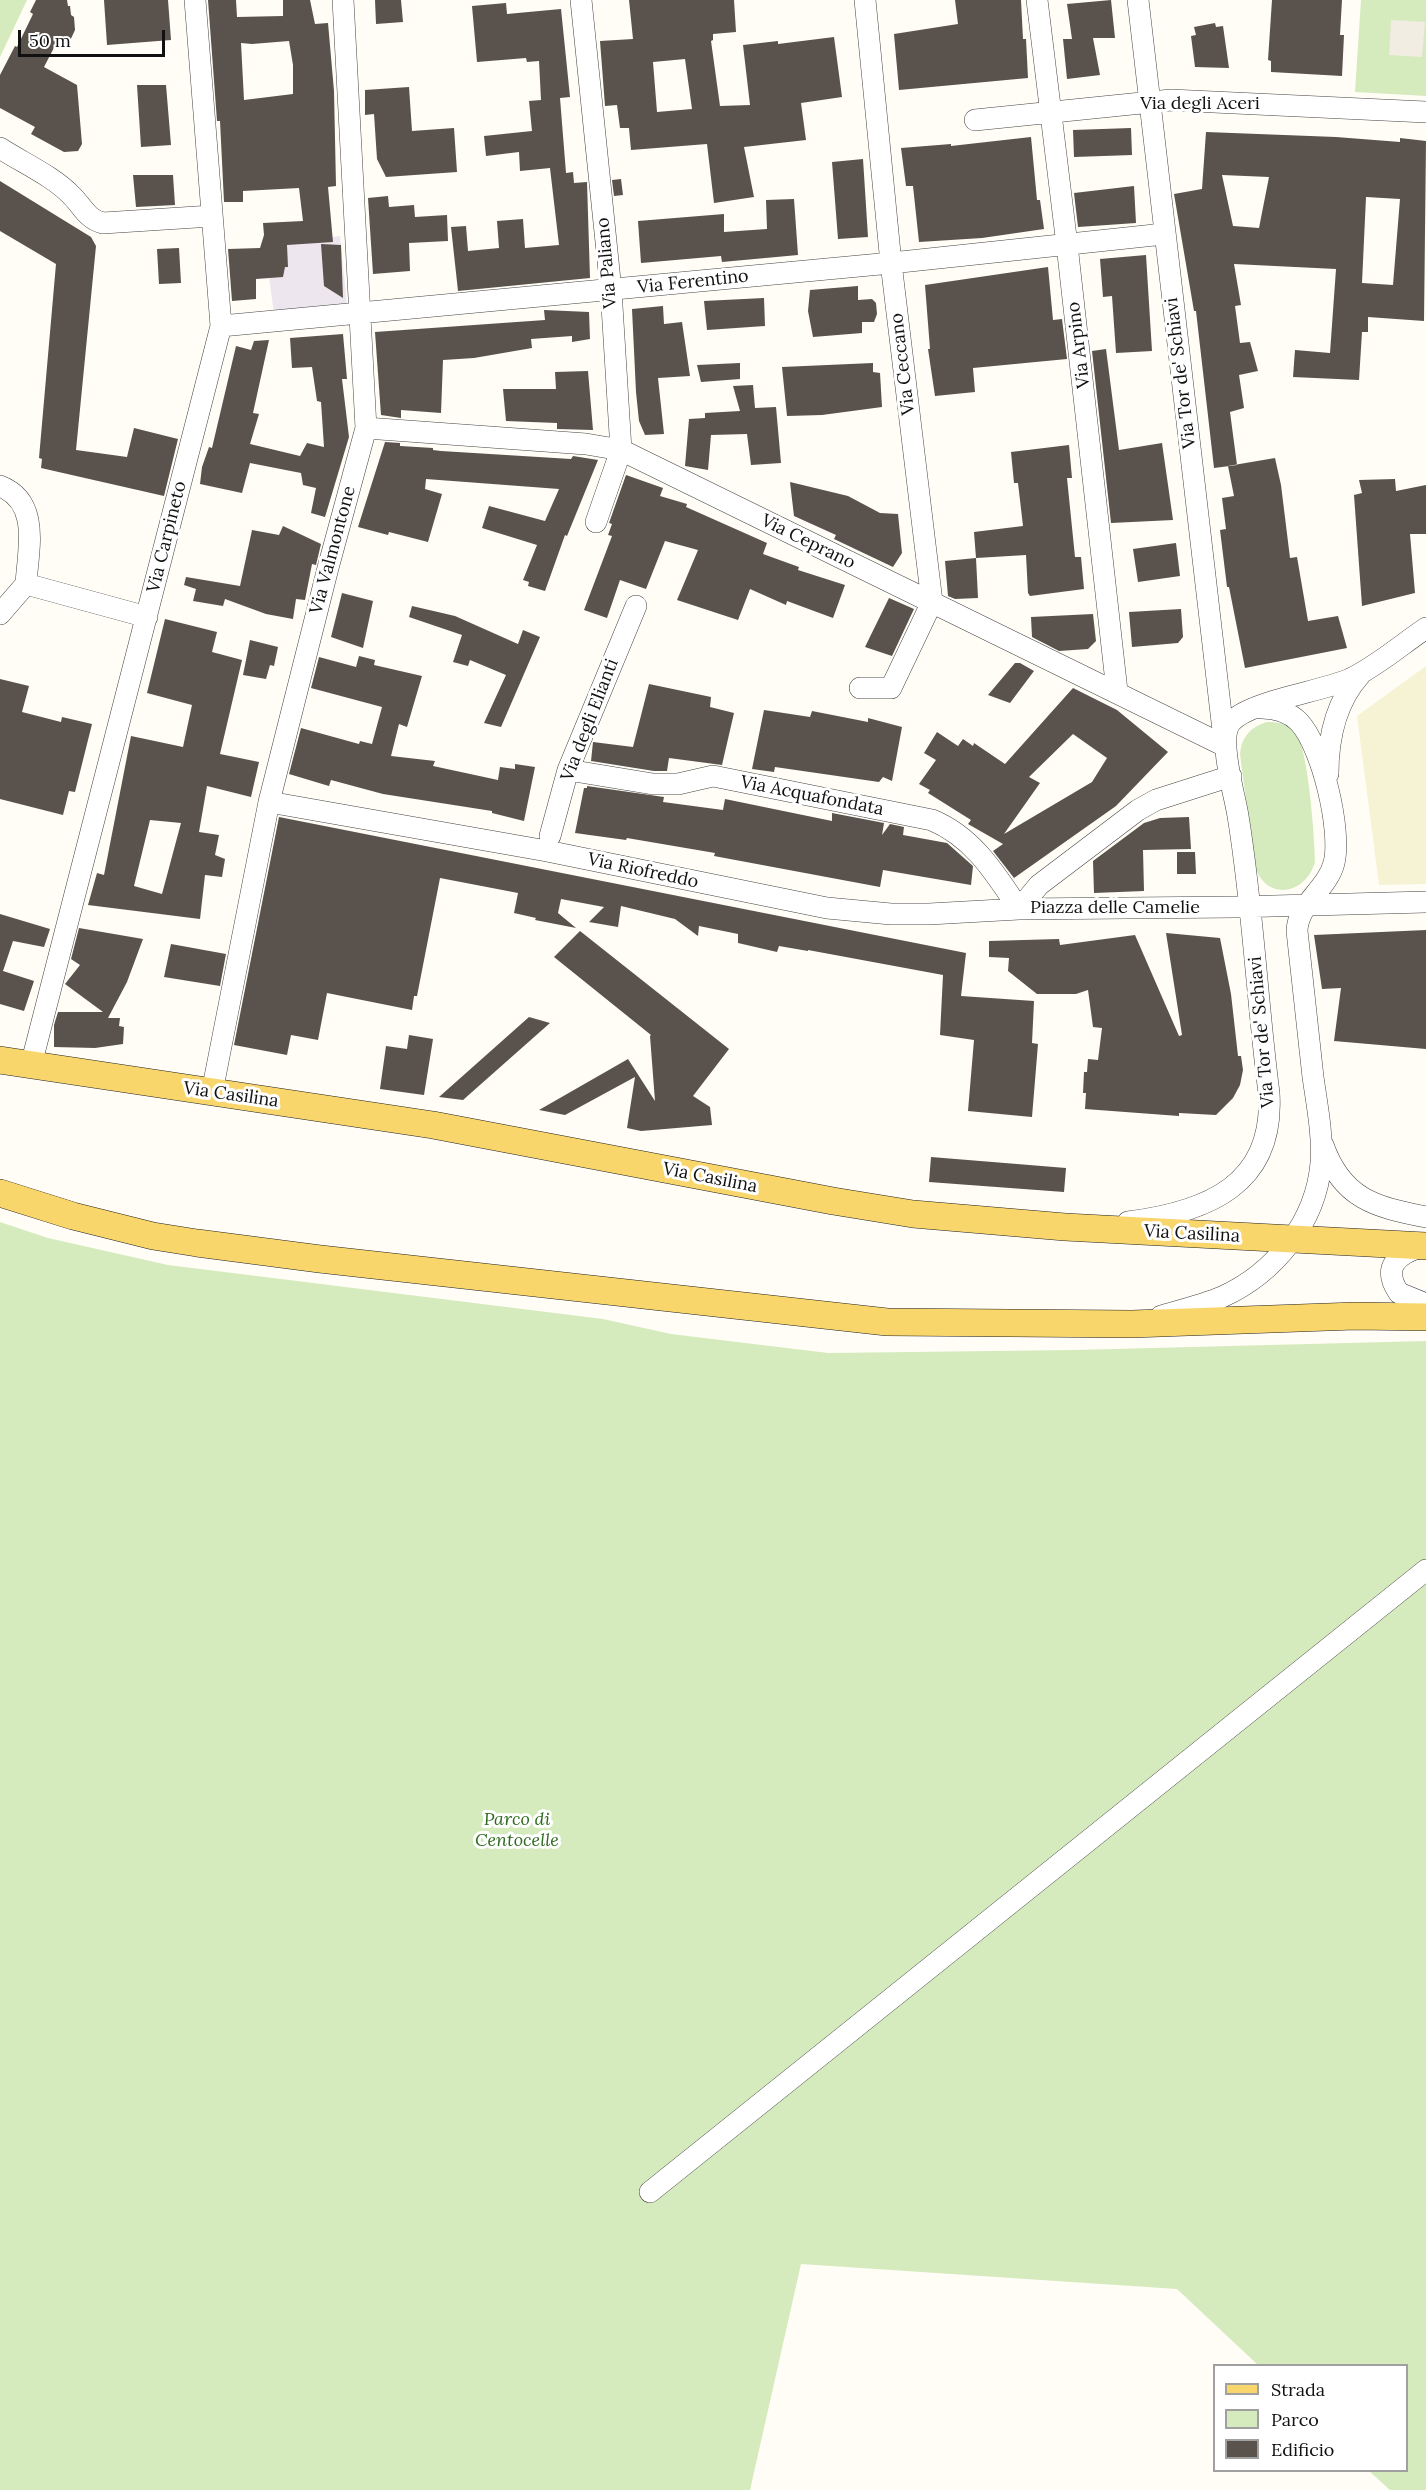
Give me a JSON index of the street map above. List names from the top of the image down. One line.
{"streets":{"main road":["Via Casilina"],"street":["Via degli Aceri","Via Paliano","Via Ferentino","Via Arpino","Via Ceccano","Via Tor de' Schiavi","Via Carpineto","Via Ceprano","Via Valmontone","Via degli Elianti","Via Acquafondata","Via Riofreddo","Piazza delle Camelie"]},"crossings":[["Via degli Aceri","Via Arpino"],["Via degli Aceri","Via Tor de' Schiavi"],["Via Paliano","Via Ferentino"],["Via Paliano","Via Ceprano"],["Via Ferentino","Via Arpino"],["Via Ferentino","Via Ceccano"],["Via Ferentino","Via Tor de' Schiavi"],["Via Ferentino","Via Carpineto"],["Via Ferentino","Via Valmontone"],["Via Arpino","Via Ceprano"],["Via Ceccano","Via Ceprano"],["Via Tor de' Schiavi","Via Ceprano"],["Via Tor de' Schiavi","Piazza delle Camelie"],["Via Tor de' Schiavi","Via Casilina"],["Via Carpineto","Via Casilina"],["Via Ceprano","Via Valmontone"],["Via Valmontone","Via Riofreddo"],["Via Valmontone","Via Casilina"],["Via degli Elianti","Via Acquafondata"],["Via Acquafondata","Via Riofreddo"],["Via Acquafondata","Piazza delle Camelie"],["Via Riofreddo","Piazza delle Camelie"]],"parks":["Parco di Centocelle"],"legend":["Strada","Parco","Edificio"],"scale_bar":"50 m"}
